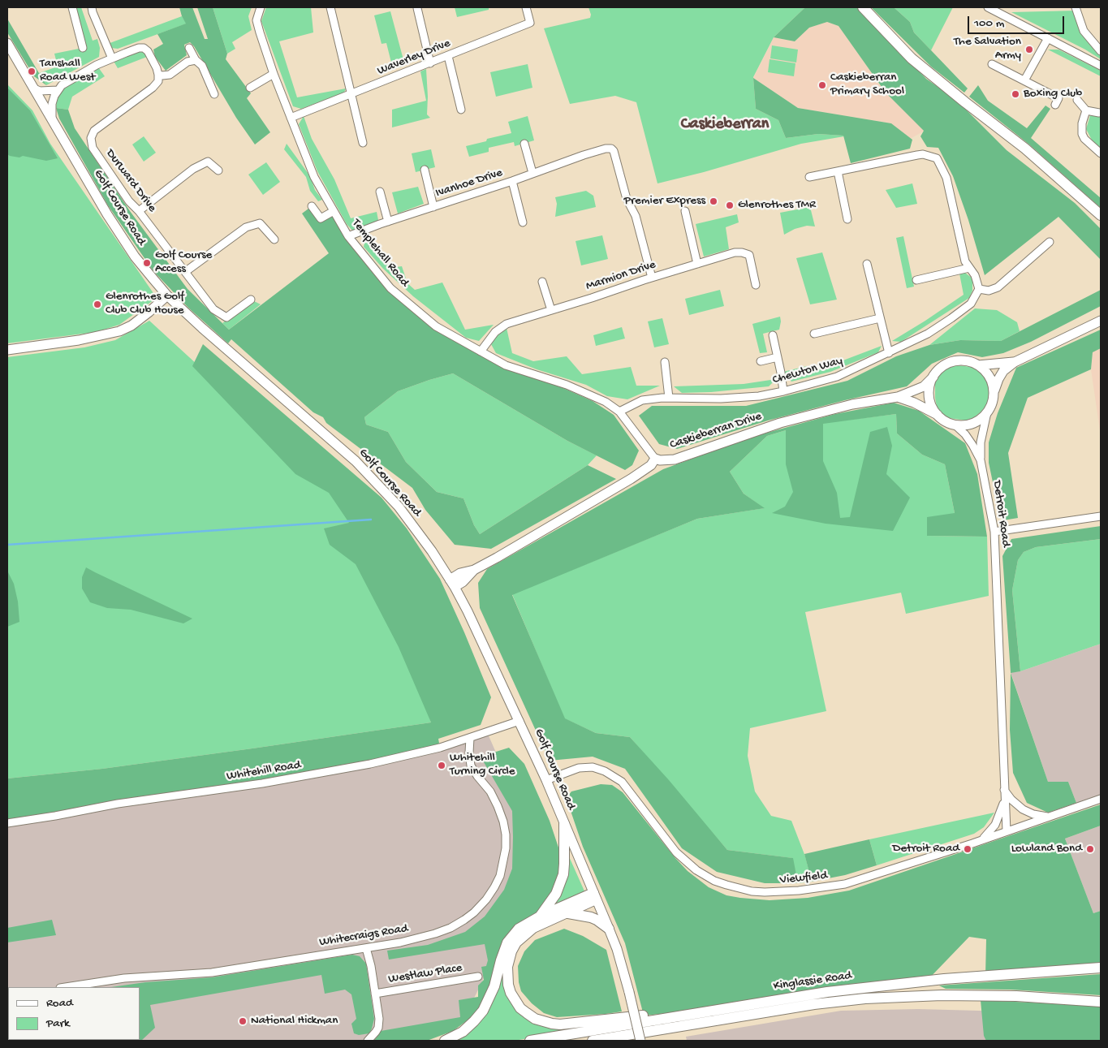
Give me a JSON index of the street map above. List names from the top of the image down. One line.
{"streets":{"main road":["Kinglassie Road"],"street":["Waverley Drive","Durward Drive","Ivanhoe Drive","Golf Course Road","Templehall Road","Marmion Drive","Chewton Way","Caskieberran Drive","Detroit Road","Whitehill Road","Viewfield","Whitecraigs Road","Westlaw Place"]},"crossings":[["Waverley Drive","Templehall Road"],["Ivanhoe Drive","Templehall Road"],["Ivanhoe Drive","Marmion Drive"],["Golf Course Road","Whitehill Road"],["Golf Course Road","Viewfield"],["Templehall Road","Marmion Drive"],["Templehall Road","Chewton Way"],["Templehall Road","Caskieberran Drive"],["Caskieberran Drive","Detroit Road"],["Detroit Road","Viewfield"],["Whitehill Road","Whitecraigs Road"]],"districts":["Caskieberran"],"places":["The Salvation Army","Tanshall Road West","Caskieberran Primary School","Boxing Club","Premier Express","Glenrothes TMR","Golf Course Access","Glenrothes Golf Club Club House","Whitehill Turning Circle","Detroit Road","Lowland Bond","National Hickman"],"legend":["Road","Park"],"scale_bar":"100 m"}
